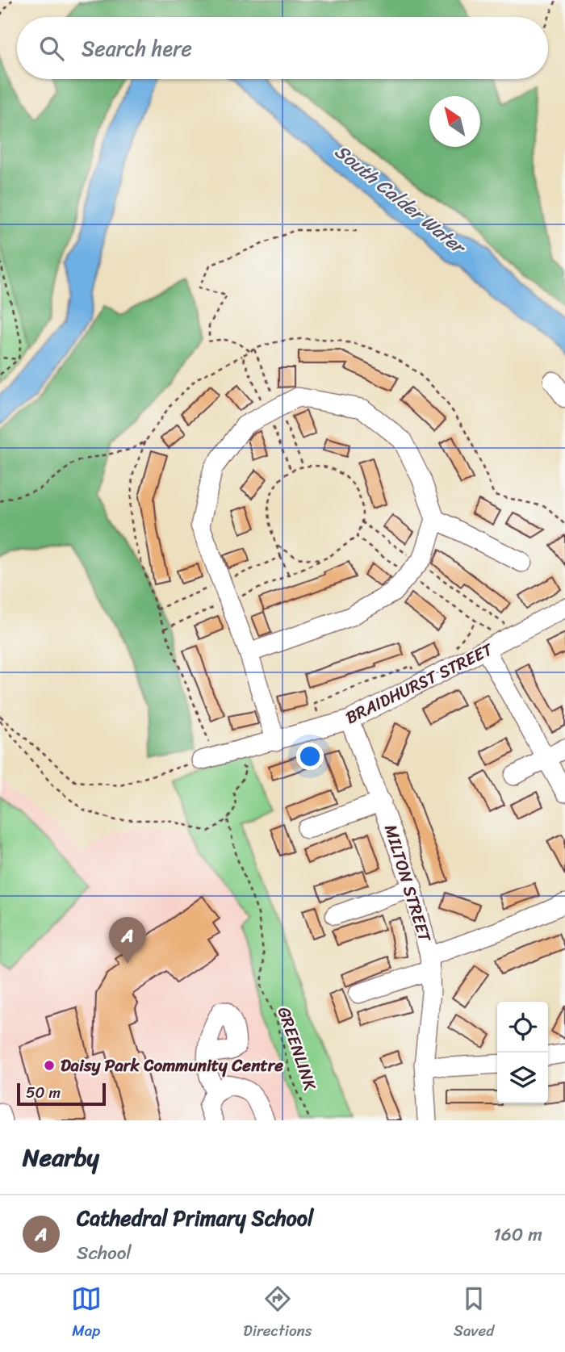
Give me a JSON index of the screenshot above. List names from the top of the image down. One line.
{"streets":{"street":["BRAIDHURST STREET","MILTON STREET"],"path":["GREENLINK"]},"crossings":[["BRAIDHURST STREET","MILTON STREET"]],"water":["South Calder Water"],"places":["Daisy Park Community Centre"],"scale_bar":"50 m","north":"top left","page":{"search":"Search here","pins":"A","scale":"50 m","heading":"Nearby","list":[{"mark":"A","name":"Cathedral Primary School","note":"School","value":"160 m"}],"nav":["Map","Directions","Saved"]}}
